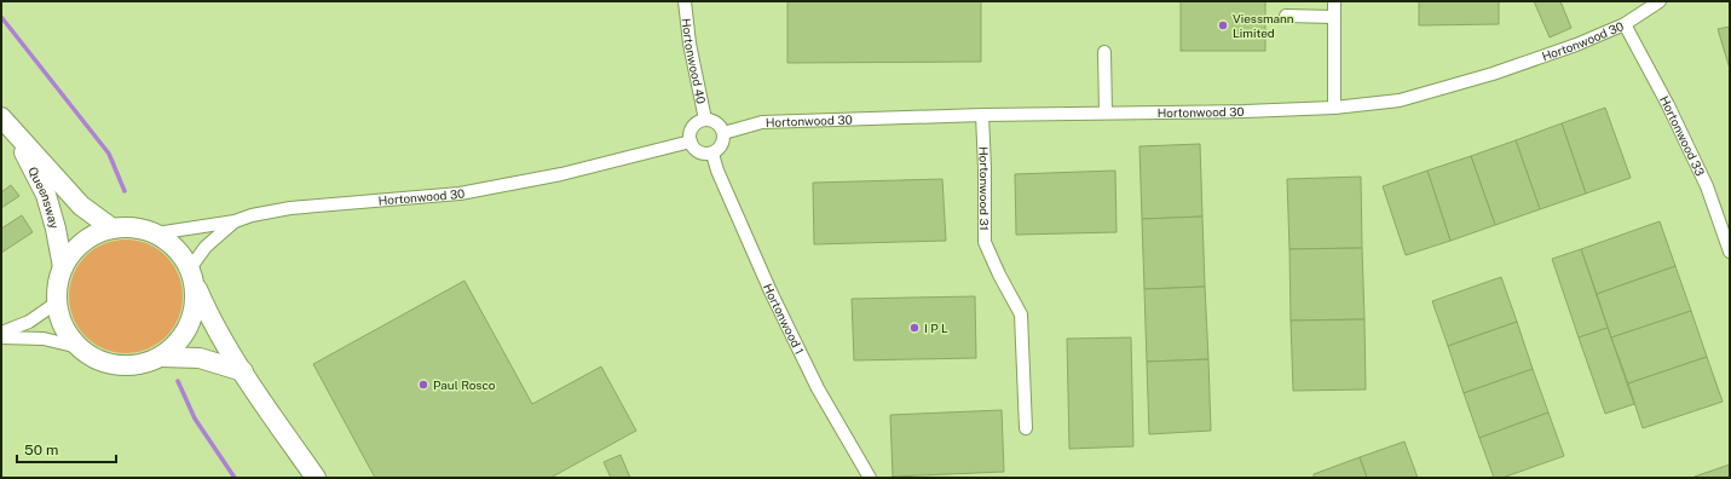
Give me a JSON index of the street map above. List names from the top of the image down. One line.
{"streets":{"main road":["Queensway"],"street":["Hortonwood 30","Hortonwood 40","Hortonwood 33","Hortonwood 31","Hortonwood 1"]},"crossings":[["Hortonwood 30","Hortonwood 40"],["Hortonwood 30","Hortonwood 33"],["Hortonwood 30","Hortonwood 31"],["Hortonwood 30","Queensway"],["Hortonwood 30","Hortonwood 1"],["Hortonwood 40","Hortonwood 1"]],"places":["Viessmann Limited","I P L","Paul Rosco"],"scale_bar":"50 m"}
